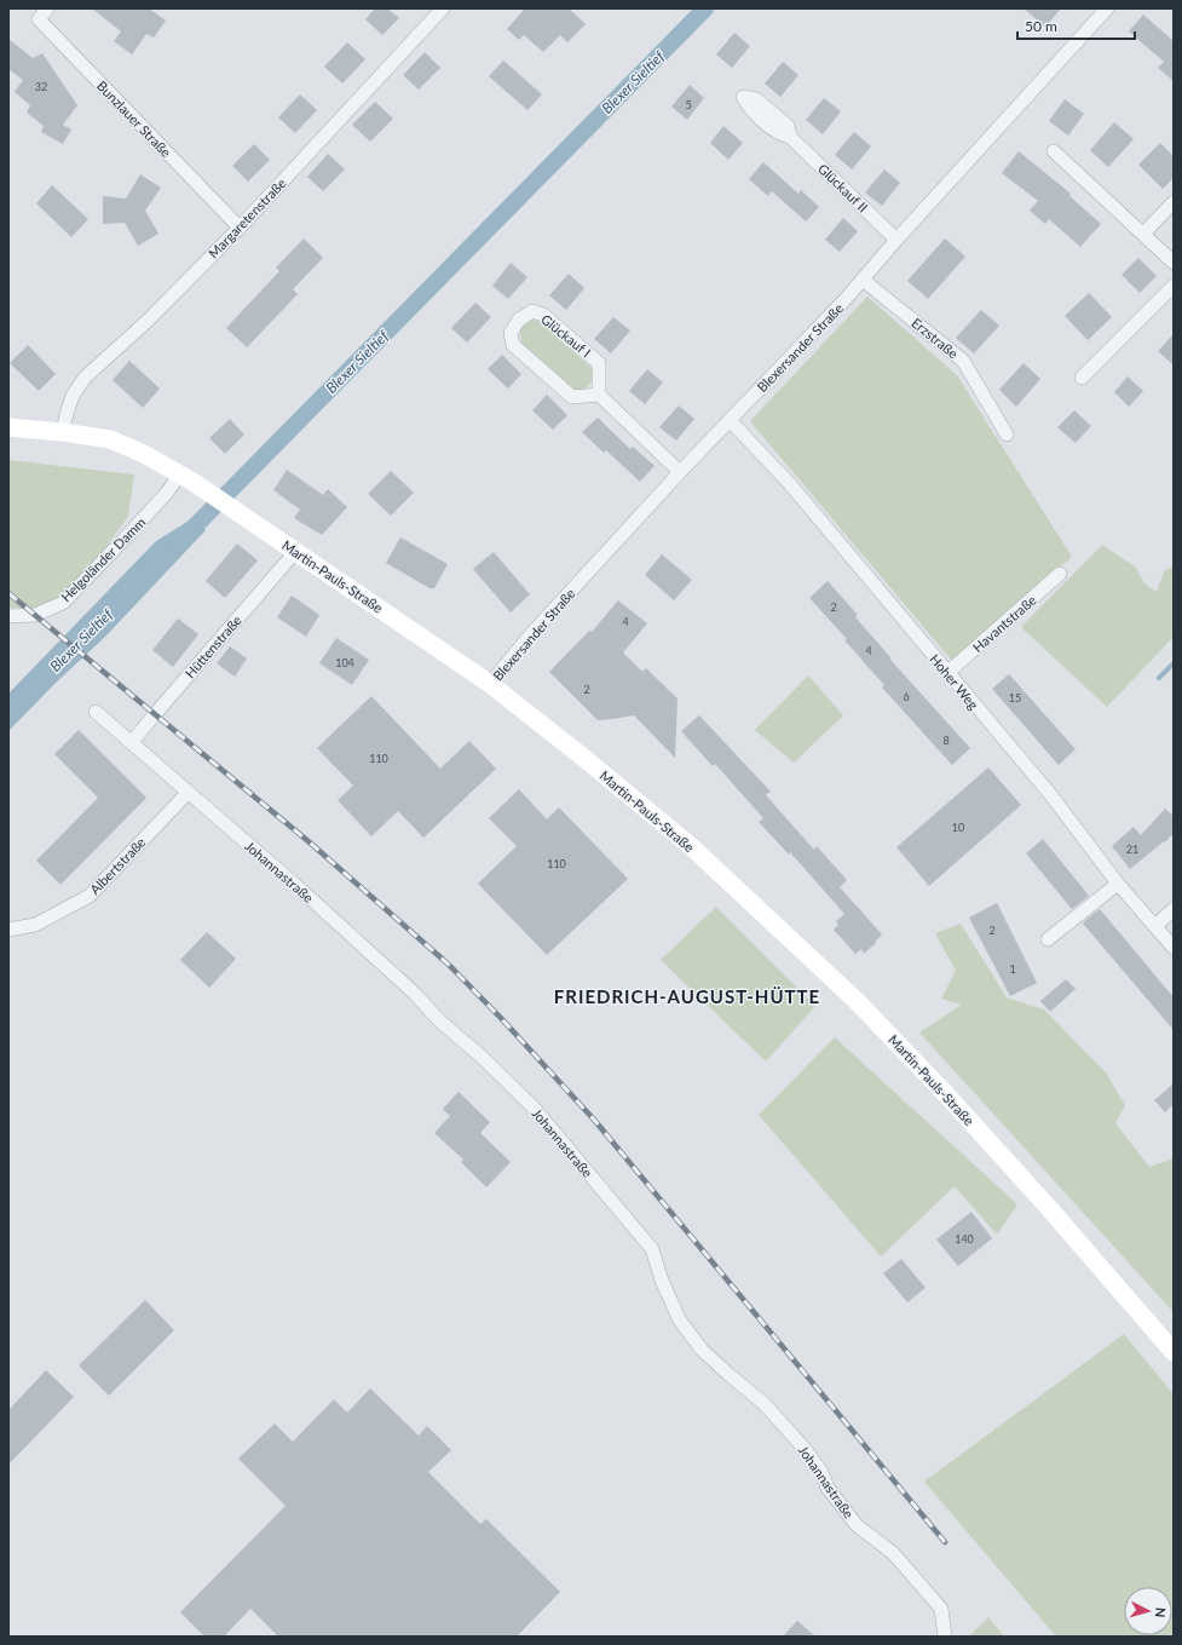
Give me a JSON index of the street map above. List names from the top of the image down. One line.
{"streets":{"street":["Bunzlauer Straße","Glückauf II","Margaretenstraße","Glückauf I","Erzstraße","Blexersander Straße","Helgoländer Damm","Martin-Pauls-Straße","Havantstraße","Hüttenstraße","Hoher Weg","Albertstraße","Johannastraße"]},"crossings":[["Bunzlauer Straße","Margaretenstraße"],["Glückauf II","Blexersander Straße"],["Margaretenstraße","Martin-Pauls-Straße"],["Erzstraße","Blexersander Straße"],["Blexersander Straße","Martin-Pauls-Straße"],["Blexersander Straße","Hoher Weg"],["Helgoländer Damm","Martin-Pauls-Straße"],["Martin-Pauls-Straße","Hüttenstraße"],["Havantstraße","Hoher Weg"],["Hüttenstraße","Johannastraße"],["Albertstraße","Johannastraße"]],"districts":["FRIEDRICH-AUGUST-HÜTTE"],"water":["Blexer Sieltief"],"house_numbers":["32","5","2","4","4","104","2","6","15","8","110","10","21","110","2","1","140"],"scale_bar":"50 m","north":"right"}
